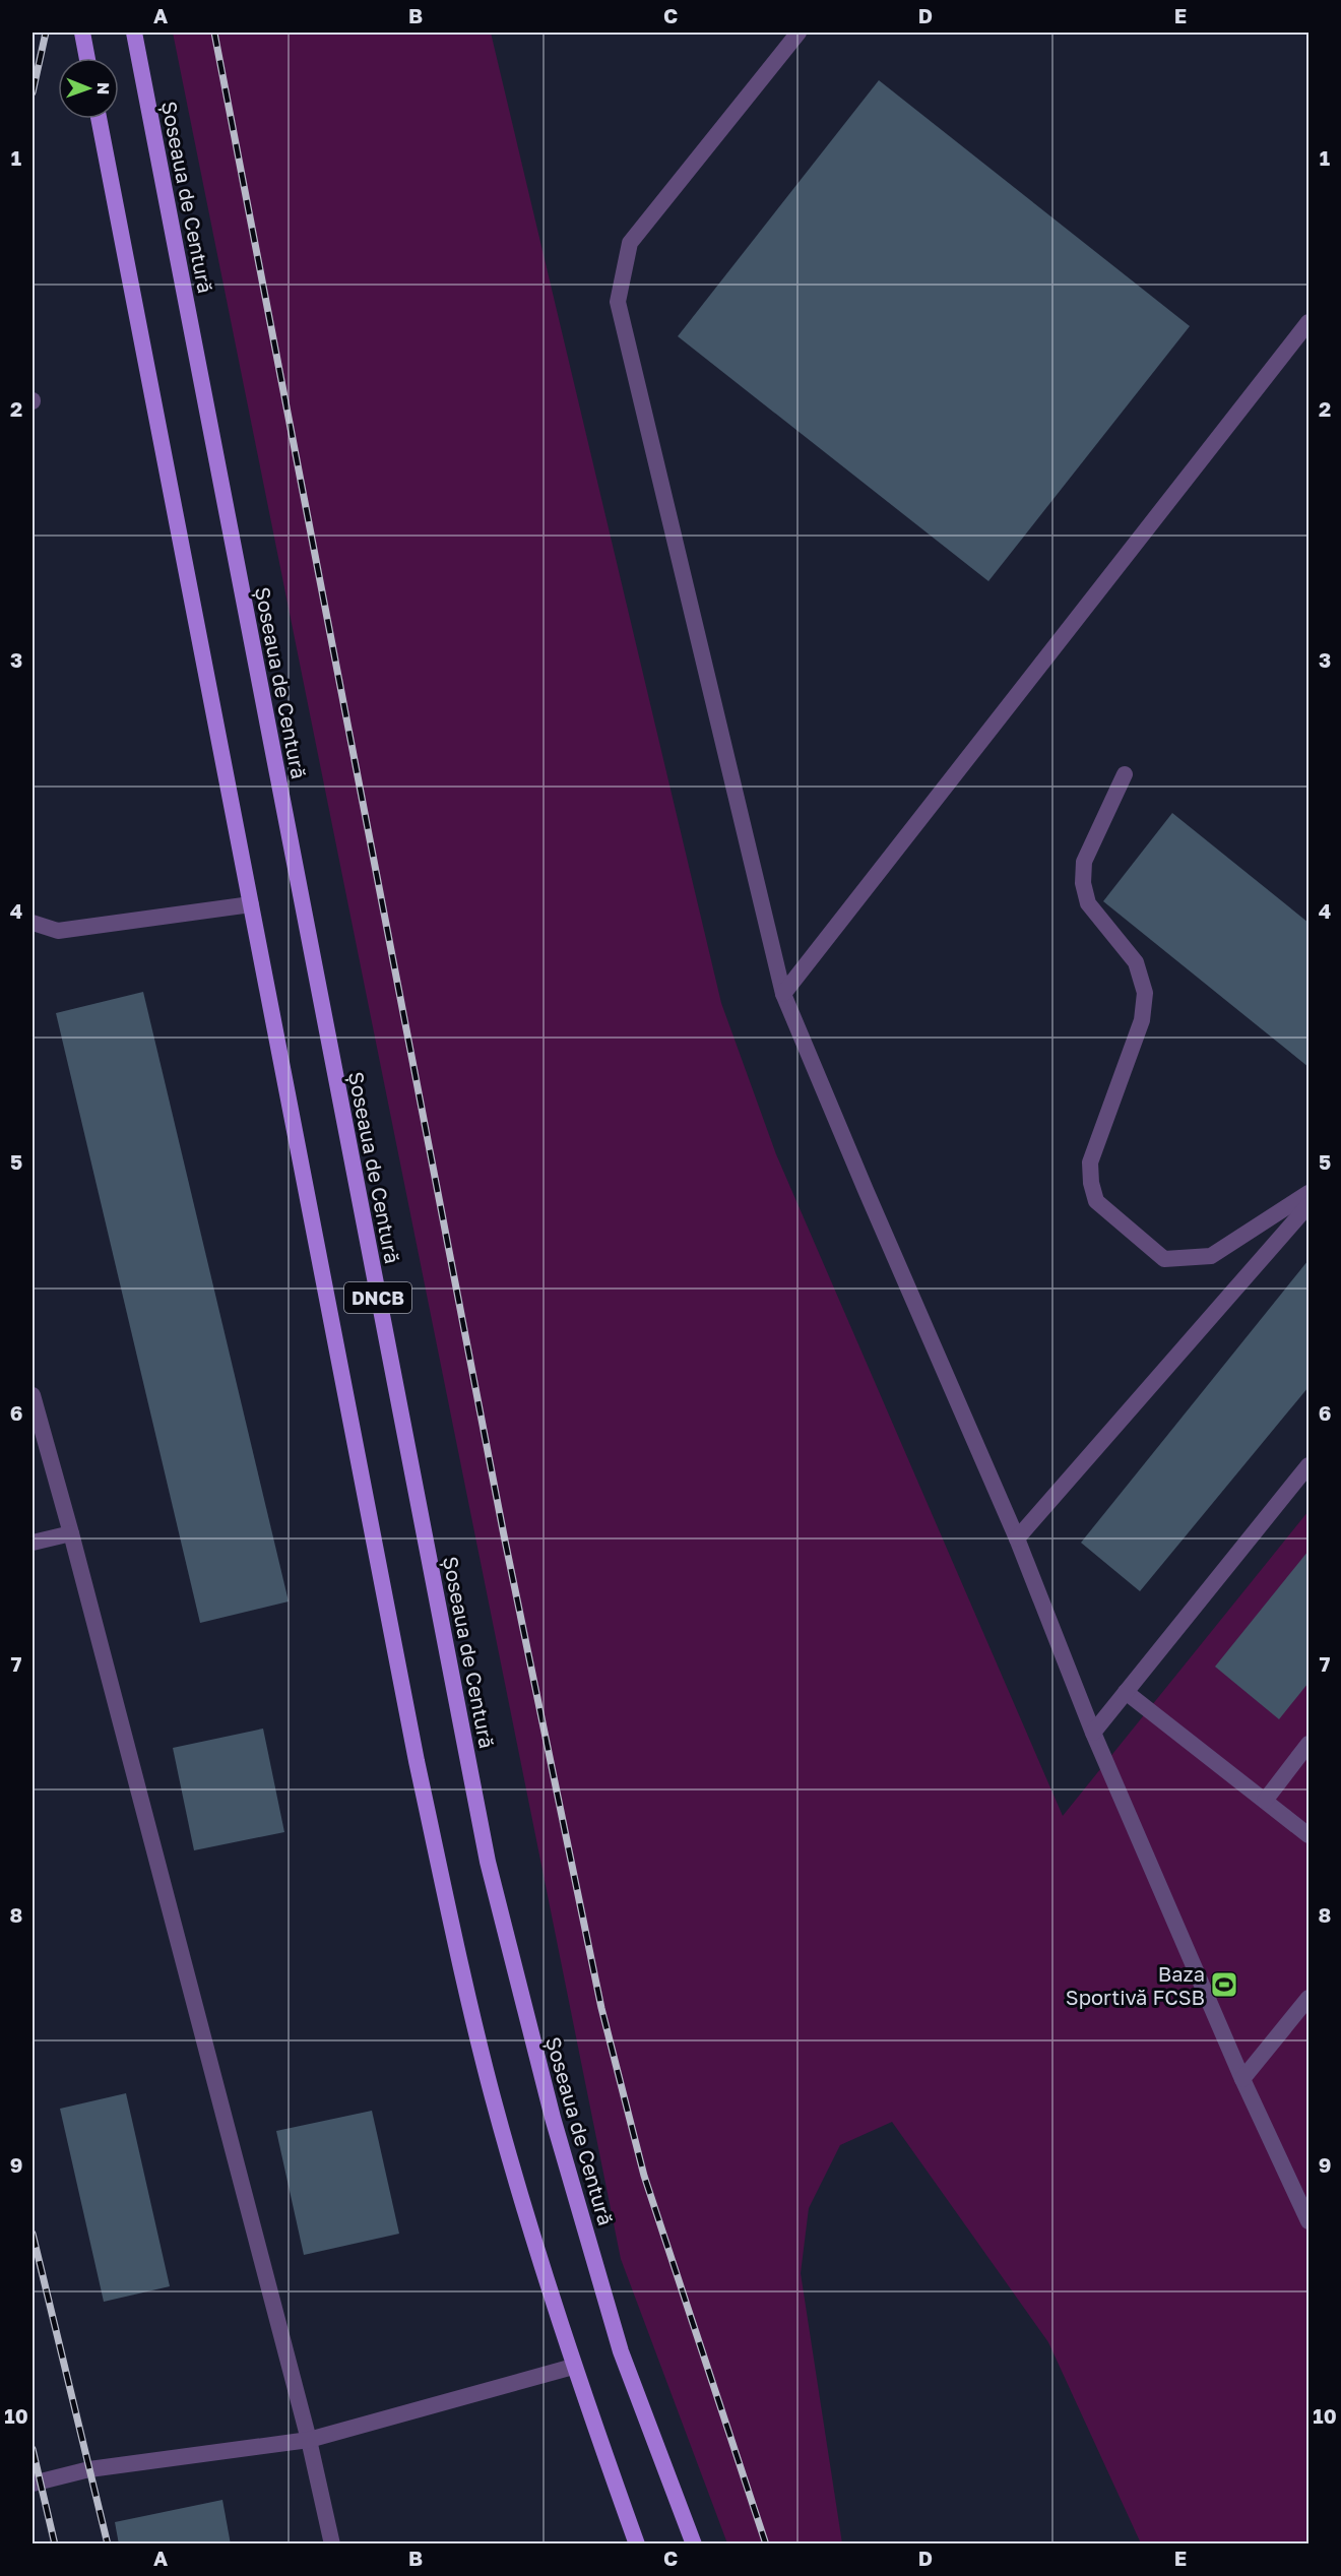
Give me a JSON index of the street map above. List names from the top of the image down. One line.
{"streets":{"main road":["Șoseaua de Centură","DNCB"]},"places":{"sports":["Baza Sportivă FCSB"]},"north":"right","grid":{"columns":["A","B","C","D","E"],"rows":["1","2","3","4","5","6","7","8","9","10"]}}
